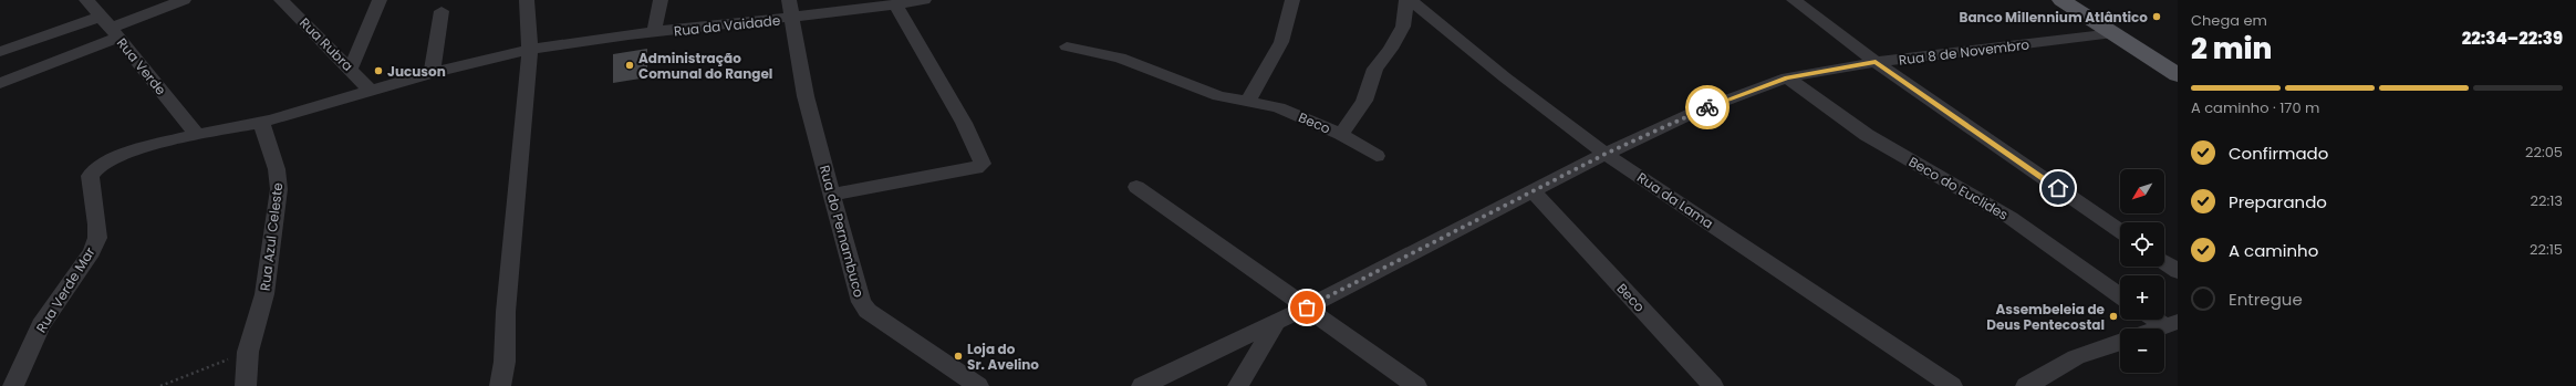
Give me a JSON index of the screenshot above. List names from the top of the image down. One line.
{"streets":{"street":["Rua da Vaidade","Rua Rubra","Rua 8 de Novembro","Rua Verde","Beco","Beco do Euclides","Rua da Lama","Rua do Pernambuco","Rua Azul Celeste","Rua Verde Mar"]},"crossings":[["Rua da Vaidade","Rua Rubra"],["Rua da Vaidade","Rua Verde"],["Rua da Vaidade","Rua do Pernambuco"],["Rua da Vaidade","Rua Azul Celeste"],["Rua da Vaidade","Rua Verde Mar"],["Rua 8 de Novembro","Beco"],["Rua 8 de Novembro","Beco do Euclides"],["Rua 8 de Novembro","Rua da Lama"],["Beco","Rua da Lama"]],"places":["Banco Millennium Atlântico","Administração Comunal do Rangel","Jucuson","Assembeleia de Deus Pentecostal","Loja do Sr. Avelino"],"north":"bottom left","page":{"heading":["2 min","Chega em","22:34–22:39"],"bar":"A caminho · 170 m","list":[["Confirmado","22:05"],["Preparando","22:13"],["A caminho","22:15"],"Entregue"],"map_buttons":["+","−"]}}
